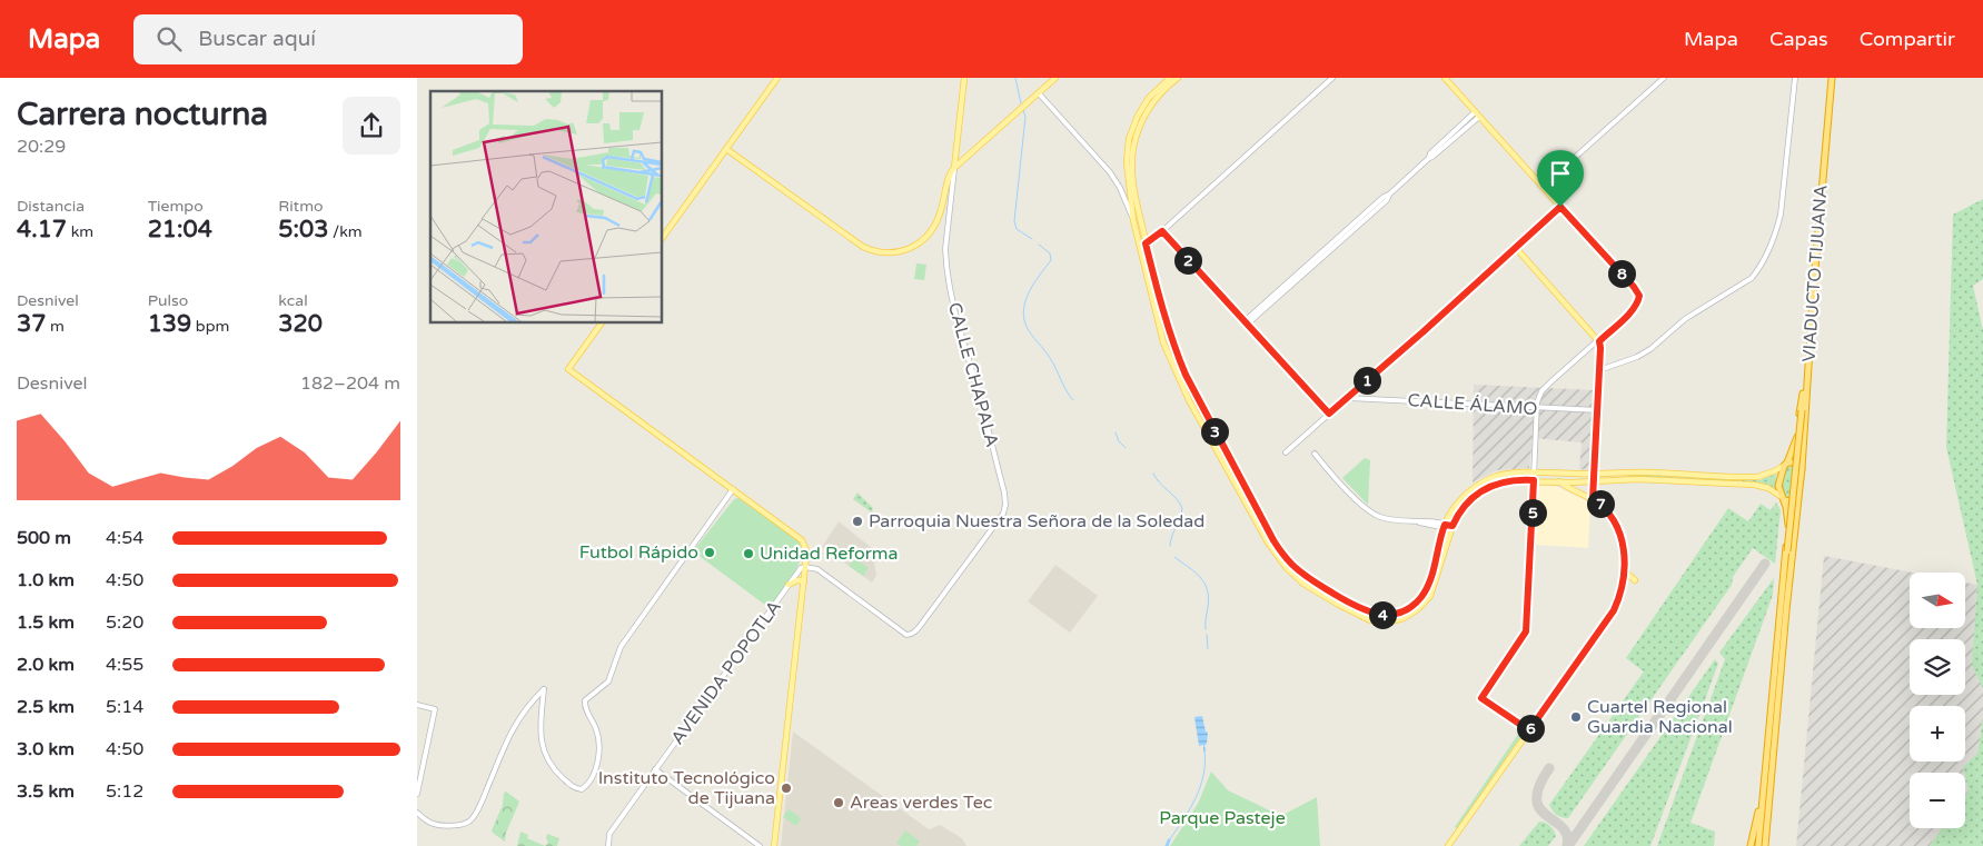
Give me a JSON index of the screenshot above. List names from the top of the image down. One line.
{"streets":{"highway":["VIADUCTO TIJUANA"],"main road":["CALLE CHAPALA"],"street":["CALLE ÁLAMO","AVENIDA POPOTLA"]},"crossings":[["CALLE CHAPALA","AVENIDA POPOTLA"]],"parks":["Parque Pasteje"],"places":["Parroquia Nuestra Señora de la Soledad","Futbol Rápido","Unidad Reforma","Cuartel Regional Guardia Nacional","Instituto Tecnológico de Tijuana","Areas verdes Tec"],"north":"right","page":{"header":"Mapa","search":"Buscar aquí","nav":["Mapa","Capas","Compartir"],"heading":["Carrera nocturna","20:29"],"stats":[["Distancia","4.17 km"],["Tiempo","21:04"],["Ritmo","5:03 /km"],["Desnivel","37 m"],["Pulso","139 bpm"],["kcal","320"]],"pins":["2","8","1","3","7","5","4","6"],"chart":["Desnivel","182–204 m"],"list":[{"name":"500 m","note":"4:54"},{"name":"1.0 km","note":"4:50"},{"name":"1.5 km","note":"5:20"},{"name":"2.0 km","note":"4:55"},{"name":"2.5 km","note":"5:14"},{"name":"3.0 km","note":"4:50"},{"name":"3.5 km","note":"5:12"}],"map_buttons":["+","−"]}}
